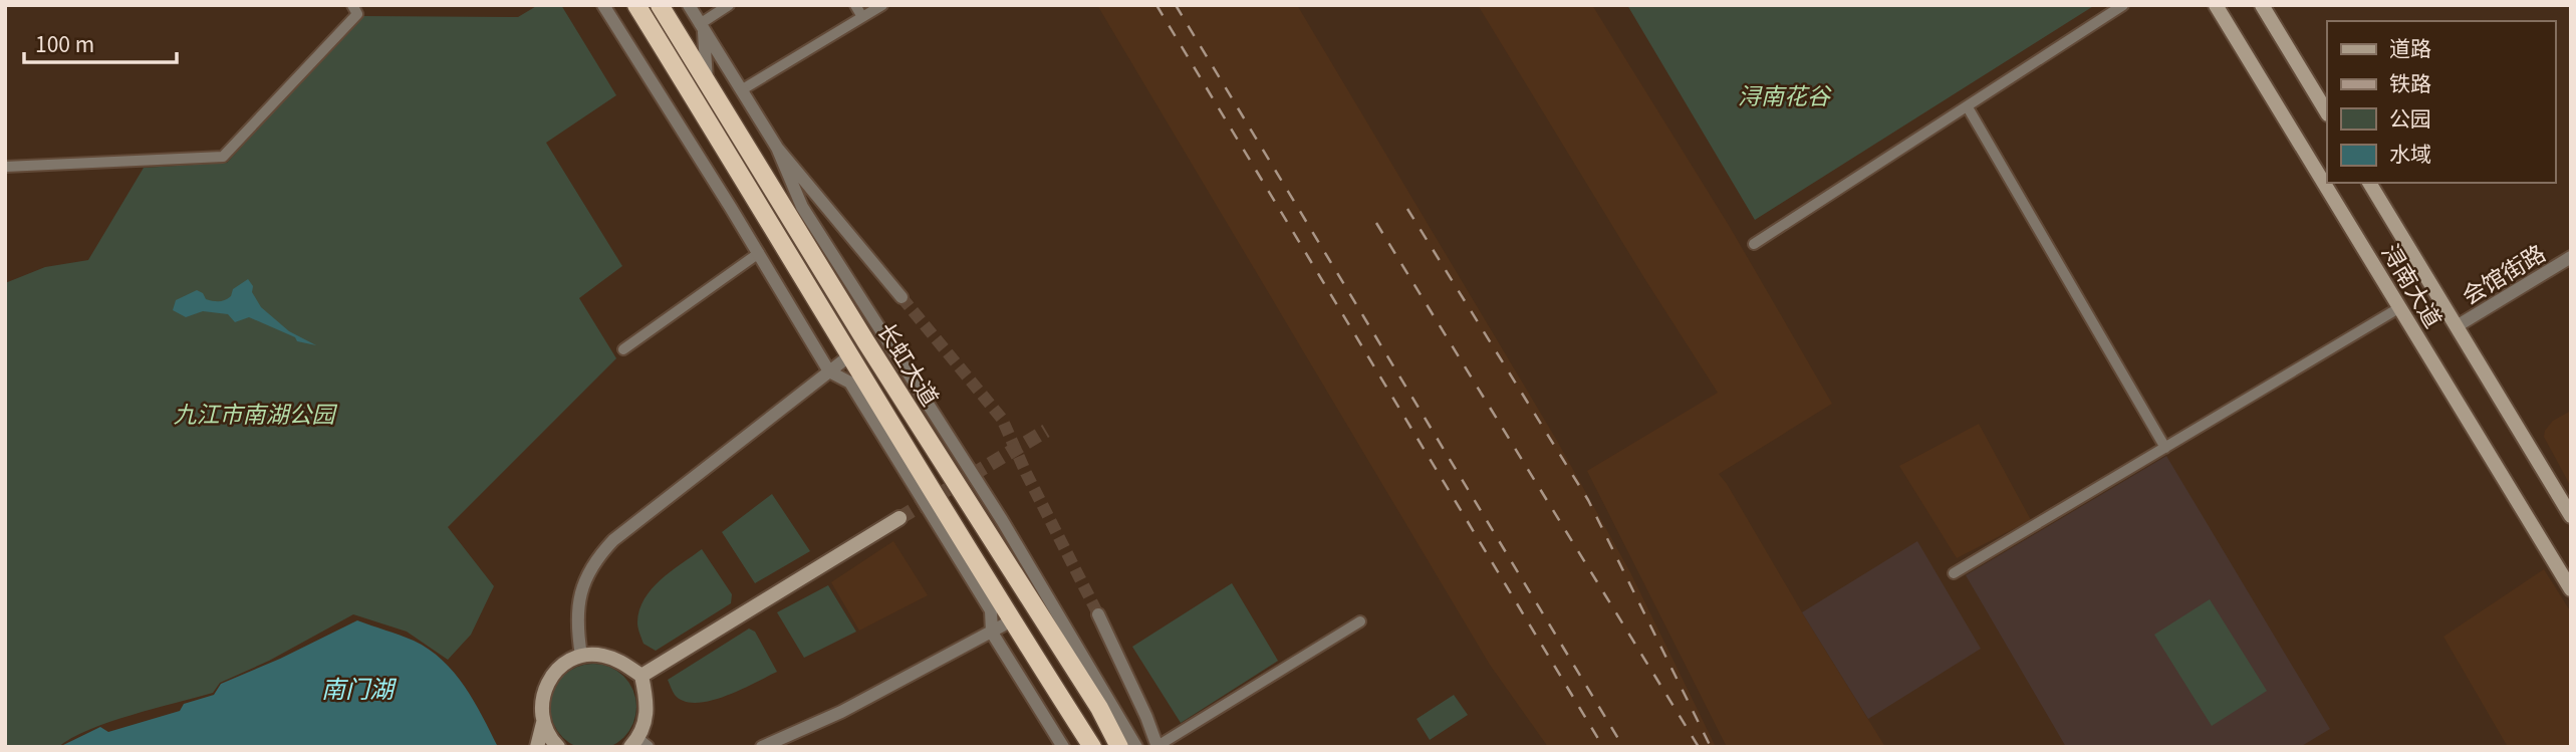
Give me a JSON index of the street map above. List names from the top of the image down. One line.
{"streets":{"highway":["长虹大道"],"main road":["浔南大道"],"street":["会馆街路"]},"crossings":[["会馆街路","浔南大道"]],"water":["南门湖"],"parks":["浔南花谷","九江市南湖公园"],"legend":["道路","铁路","公园","水域"],"scale_bar":"100 m"}
